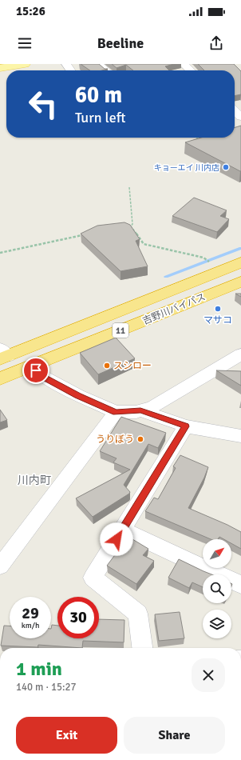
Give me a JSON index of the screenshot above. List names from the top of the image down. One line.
{"streets":{"highway":["吉野川バイパス","11"]},"districts":["川内町"],"places":["キョーエイ 川内店","マサコ","スシロー","うりぼう"],"north":"top right","page":{"status":"15:26","header":"Beeline","turn":["60 m","Turn left"],"speed":"29 km/h","limit":"30","heading":["1 min","140 m · 15:27"],"buttons":["Exit","Share"]}}
